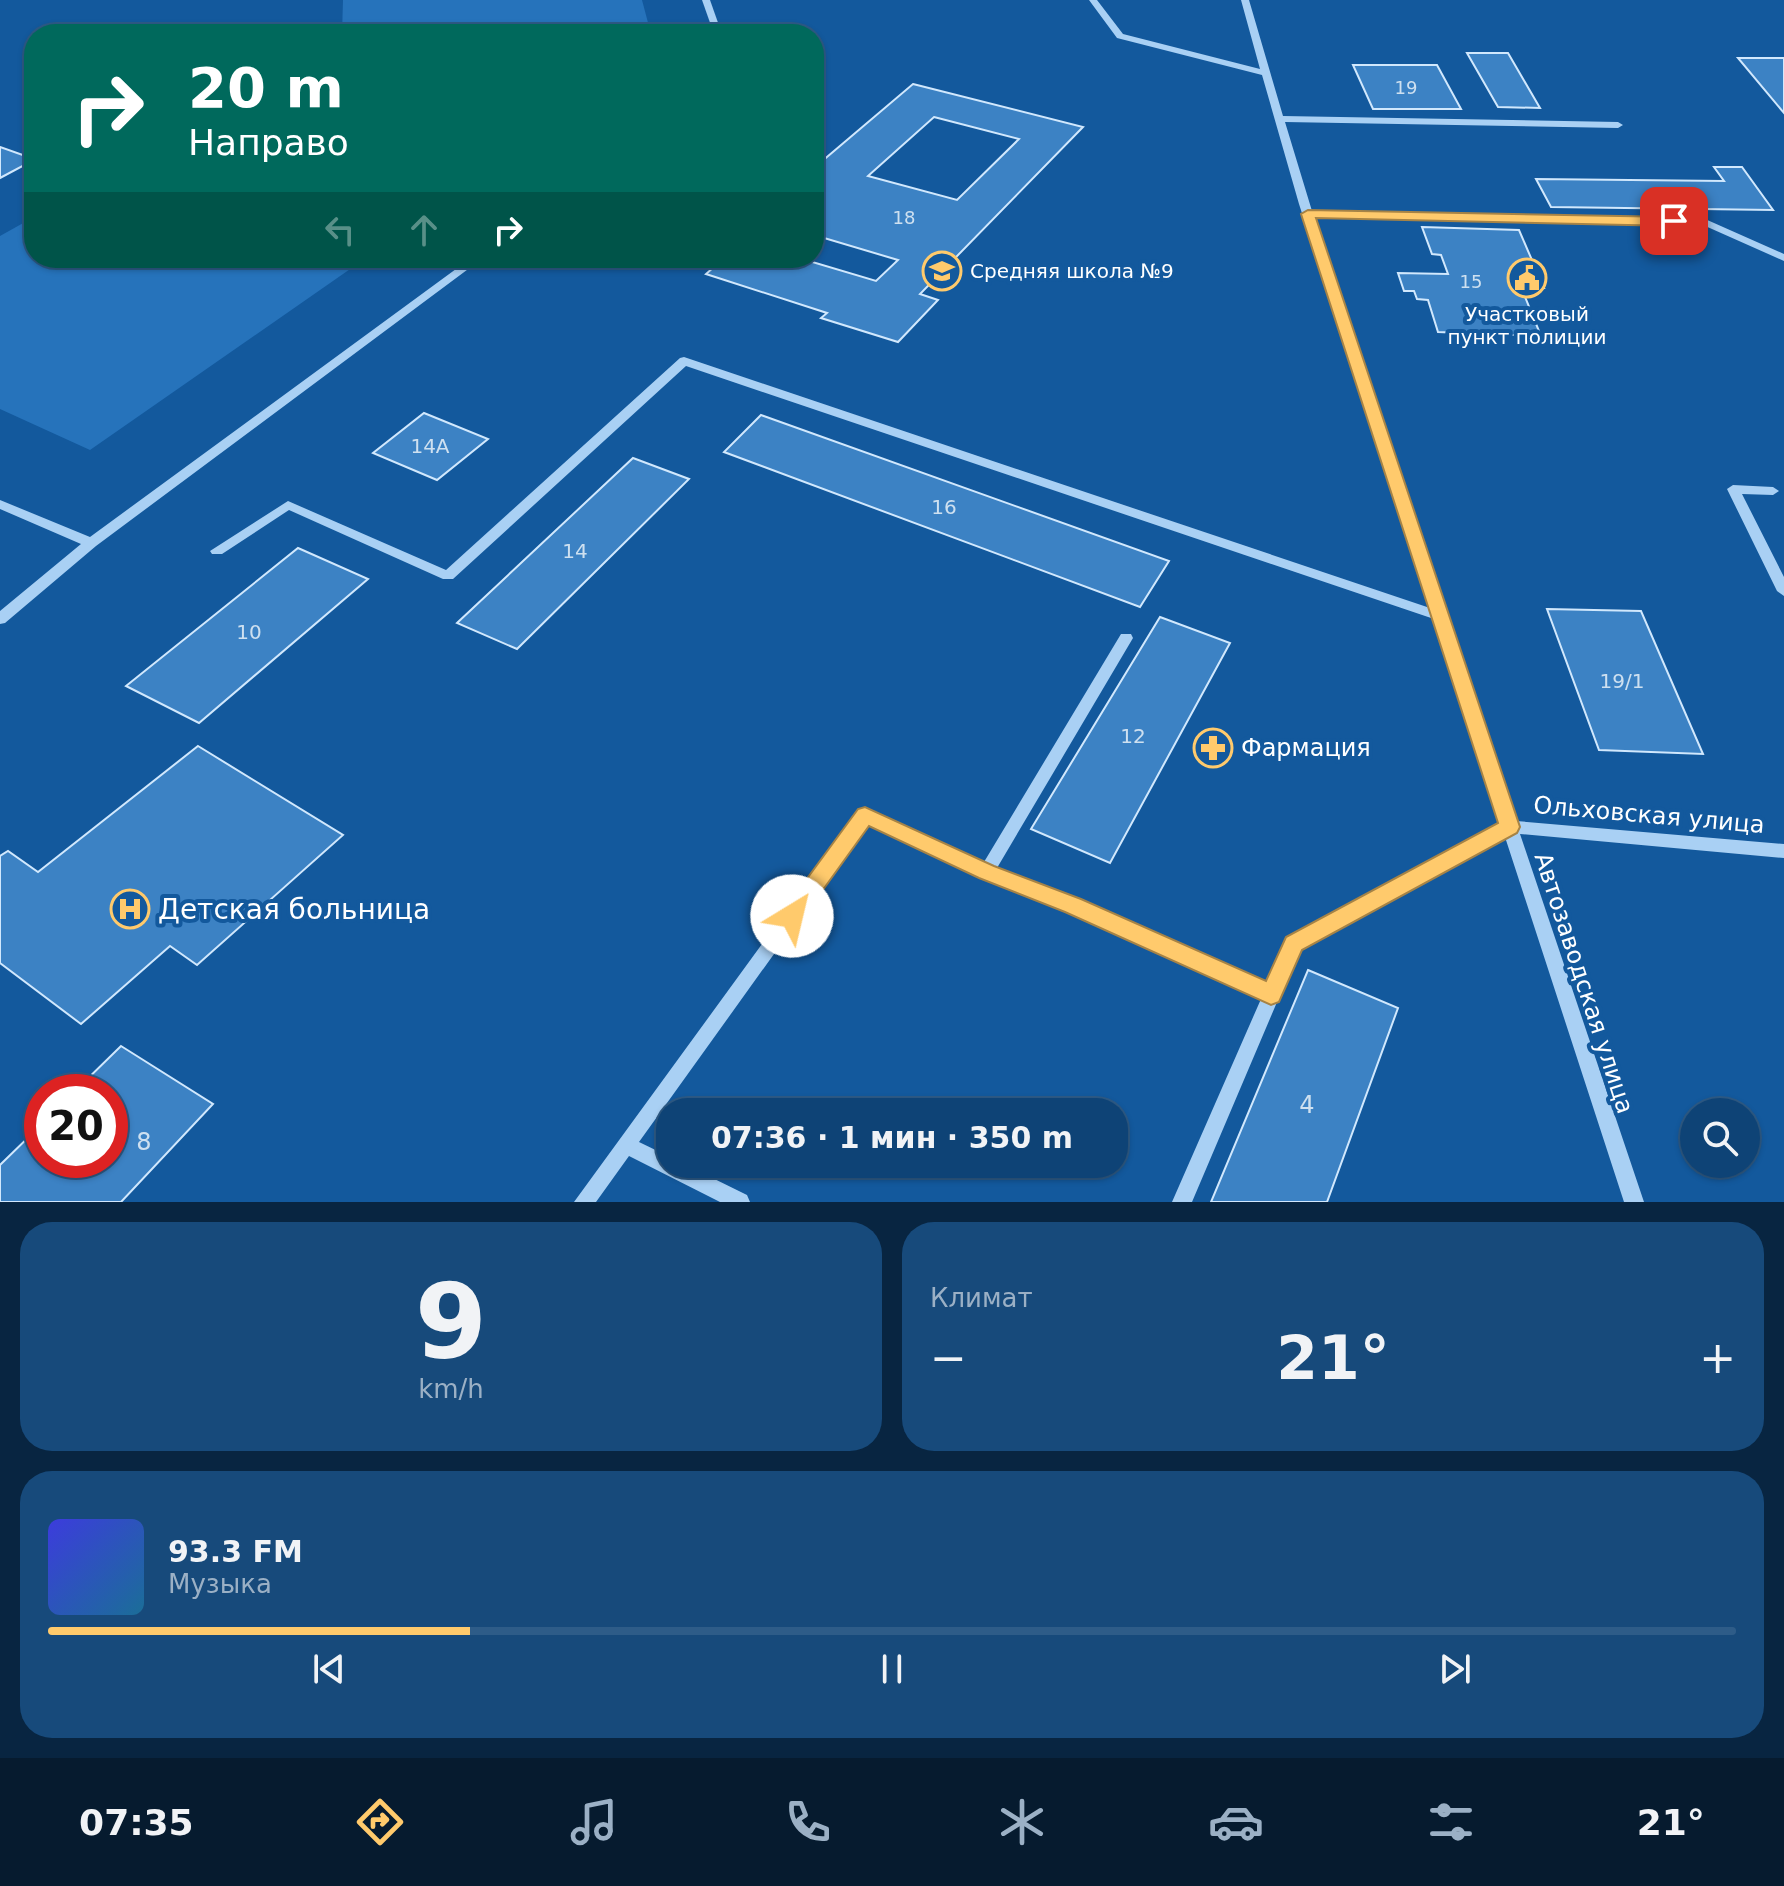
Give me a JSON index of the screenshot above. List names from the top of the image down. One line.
{"streets":{"street":["Ольховская улица","Автозаводская улица"]},"crossings":[["Ольховская улица","Автозаводская улица"]],"places":{"school or university":["Средняя школа №9"],"public building":["Участковый пункт полиции"],"pharmacy":["Фармация"],"hospital":["Детская больница"]},"house_numbers":["19","18","15","14А","16","14","10","19/1","12","4","8"],"page":{"turn":["20 m","Направо"],"limit":"20","trip":"07:36 · 1 мин · 350 m","tile":[["9","km/h"],"Климат"],"heat":["−","21°","+"],"song":["93.3 FM","Музыка"],"tabs":["07:35","21°"]}}
